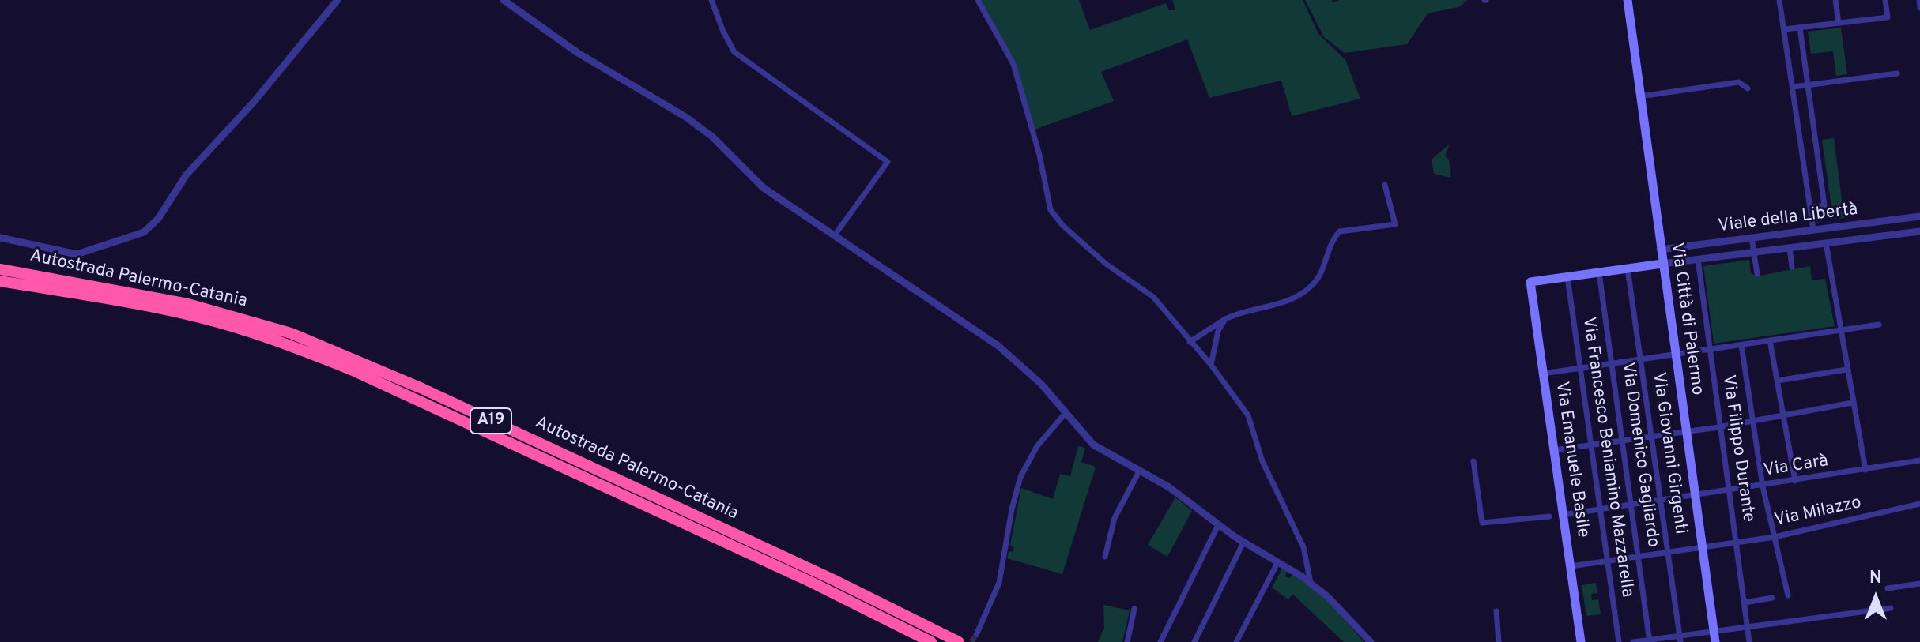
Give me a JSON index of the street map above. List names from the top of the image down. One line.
{"streets":{"highway":["Autostrada Palermo-Catania","A19"],"main road":["Via Città di Palermo","Via Emanuele Basile"],"street":["Viale della Libertà","Via Filippo Durante","Via Giovanni Girgenti","Via Domenico Gagliardo","Via Francesco Beniamino Mazzarella","Via Carà","Via Milazzo"]},"crossings":[["Viale della Libertà","Via Città di Palermo"],["Viale della Libertà","Via Filippo Durante"],["Via Città di Palermo","Via Carà"],["Via Città di Palermo","Via Milazzo"],["Via Filippo Durante","Via Carà"],["Via Filippo Durante","Via Milazzo"],["Via Giovanni Girgenti","Via Carà"],["Via Giovanni Girgenti","Via Milazzo"],["Via Domenico Gagliardo","Via Carà"],["Via Domenico Gagliardo","Via Milazzo"],["Via Francesco Beniamino Mazzarella","Via Emanuele Basile"],["Via Francesco Beniamino Mazzarella","Via Carà"],["Via Francesco Beniamino Mazzarella","Via Milazzo"],["Via Emanuele Basile","Via Carà"],["Via Emanuele Basile","Via Milazzo"]],"north":"top"}
